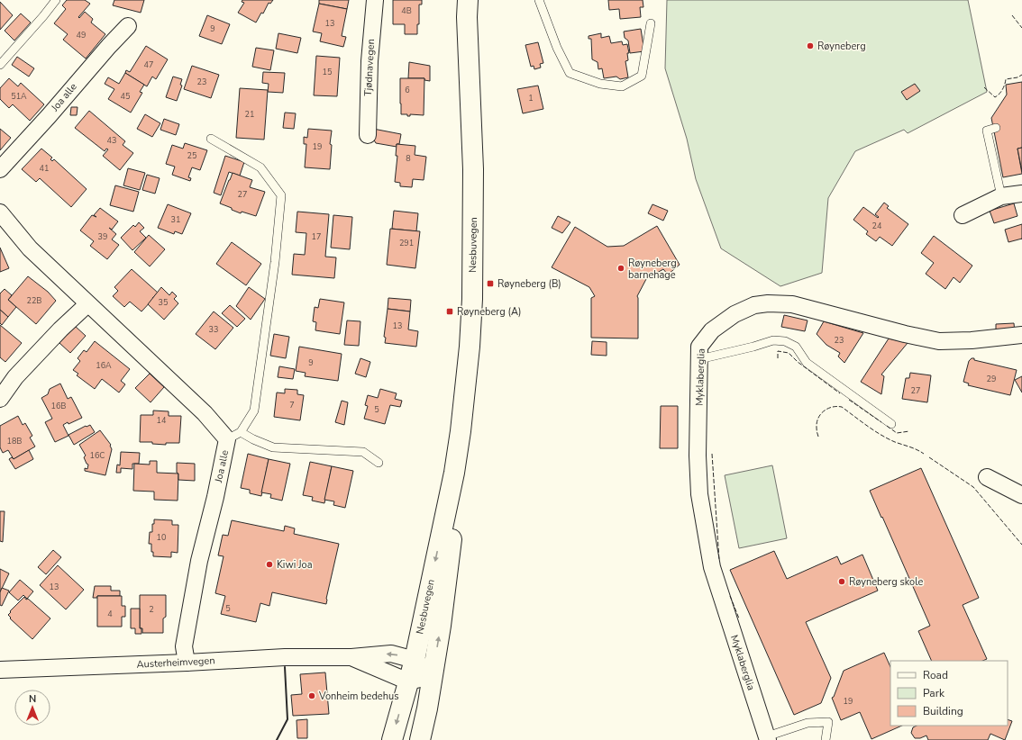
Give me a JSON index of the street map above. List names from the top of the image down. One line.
{"streets":{"main road":["Nesbuvegen"],"street":["Tjødnavegen","Joa alle","Myklaberglia","Austerheimvegen"]},"crossings":[["Joa alle","Austerheimvegen"],["Nesbuvegen","Austerheimvegen"]],"places":{"other":["Røyneberg","Røyneberg barnehage","Kiwi Joa","Røyneberg skole","Vonheim bedehus"],"transit":["Røyneberg (B)","Røyneberg (A)"]},"house_numbers":["4B","13","9","49","47","15","23","6","51A","45","1","21","43","19","25","8","41","27","31","24","39","17","291","22B","35","13","33","23","9","16A","29","27","7","16B","5","14","18B","16C","10","13","5","2","4","19"],"legend":["Road","Park","Building"],"north":"top"}
